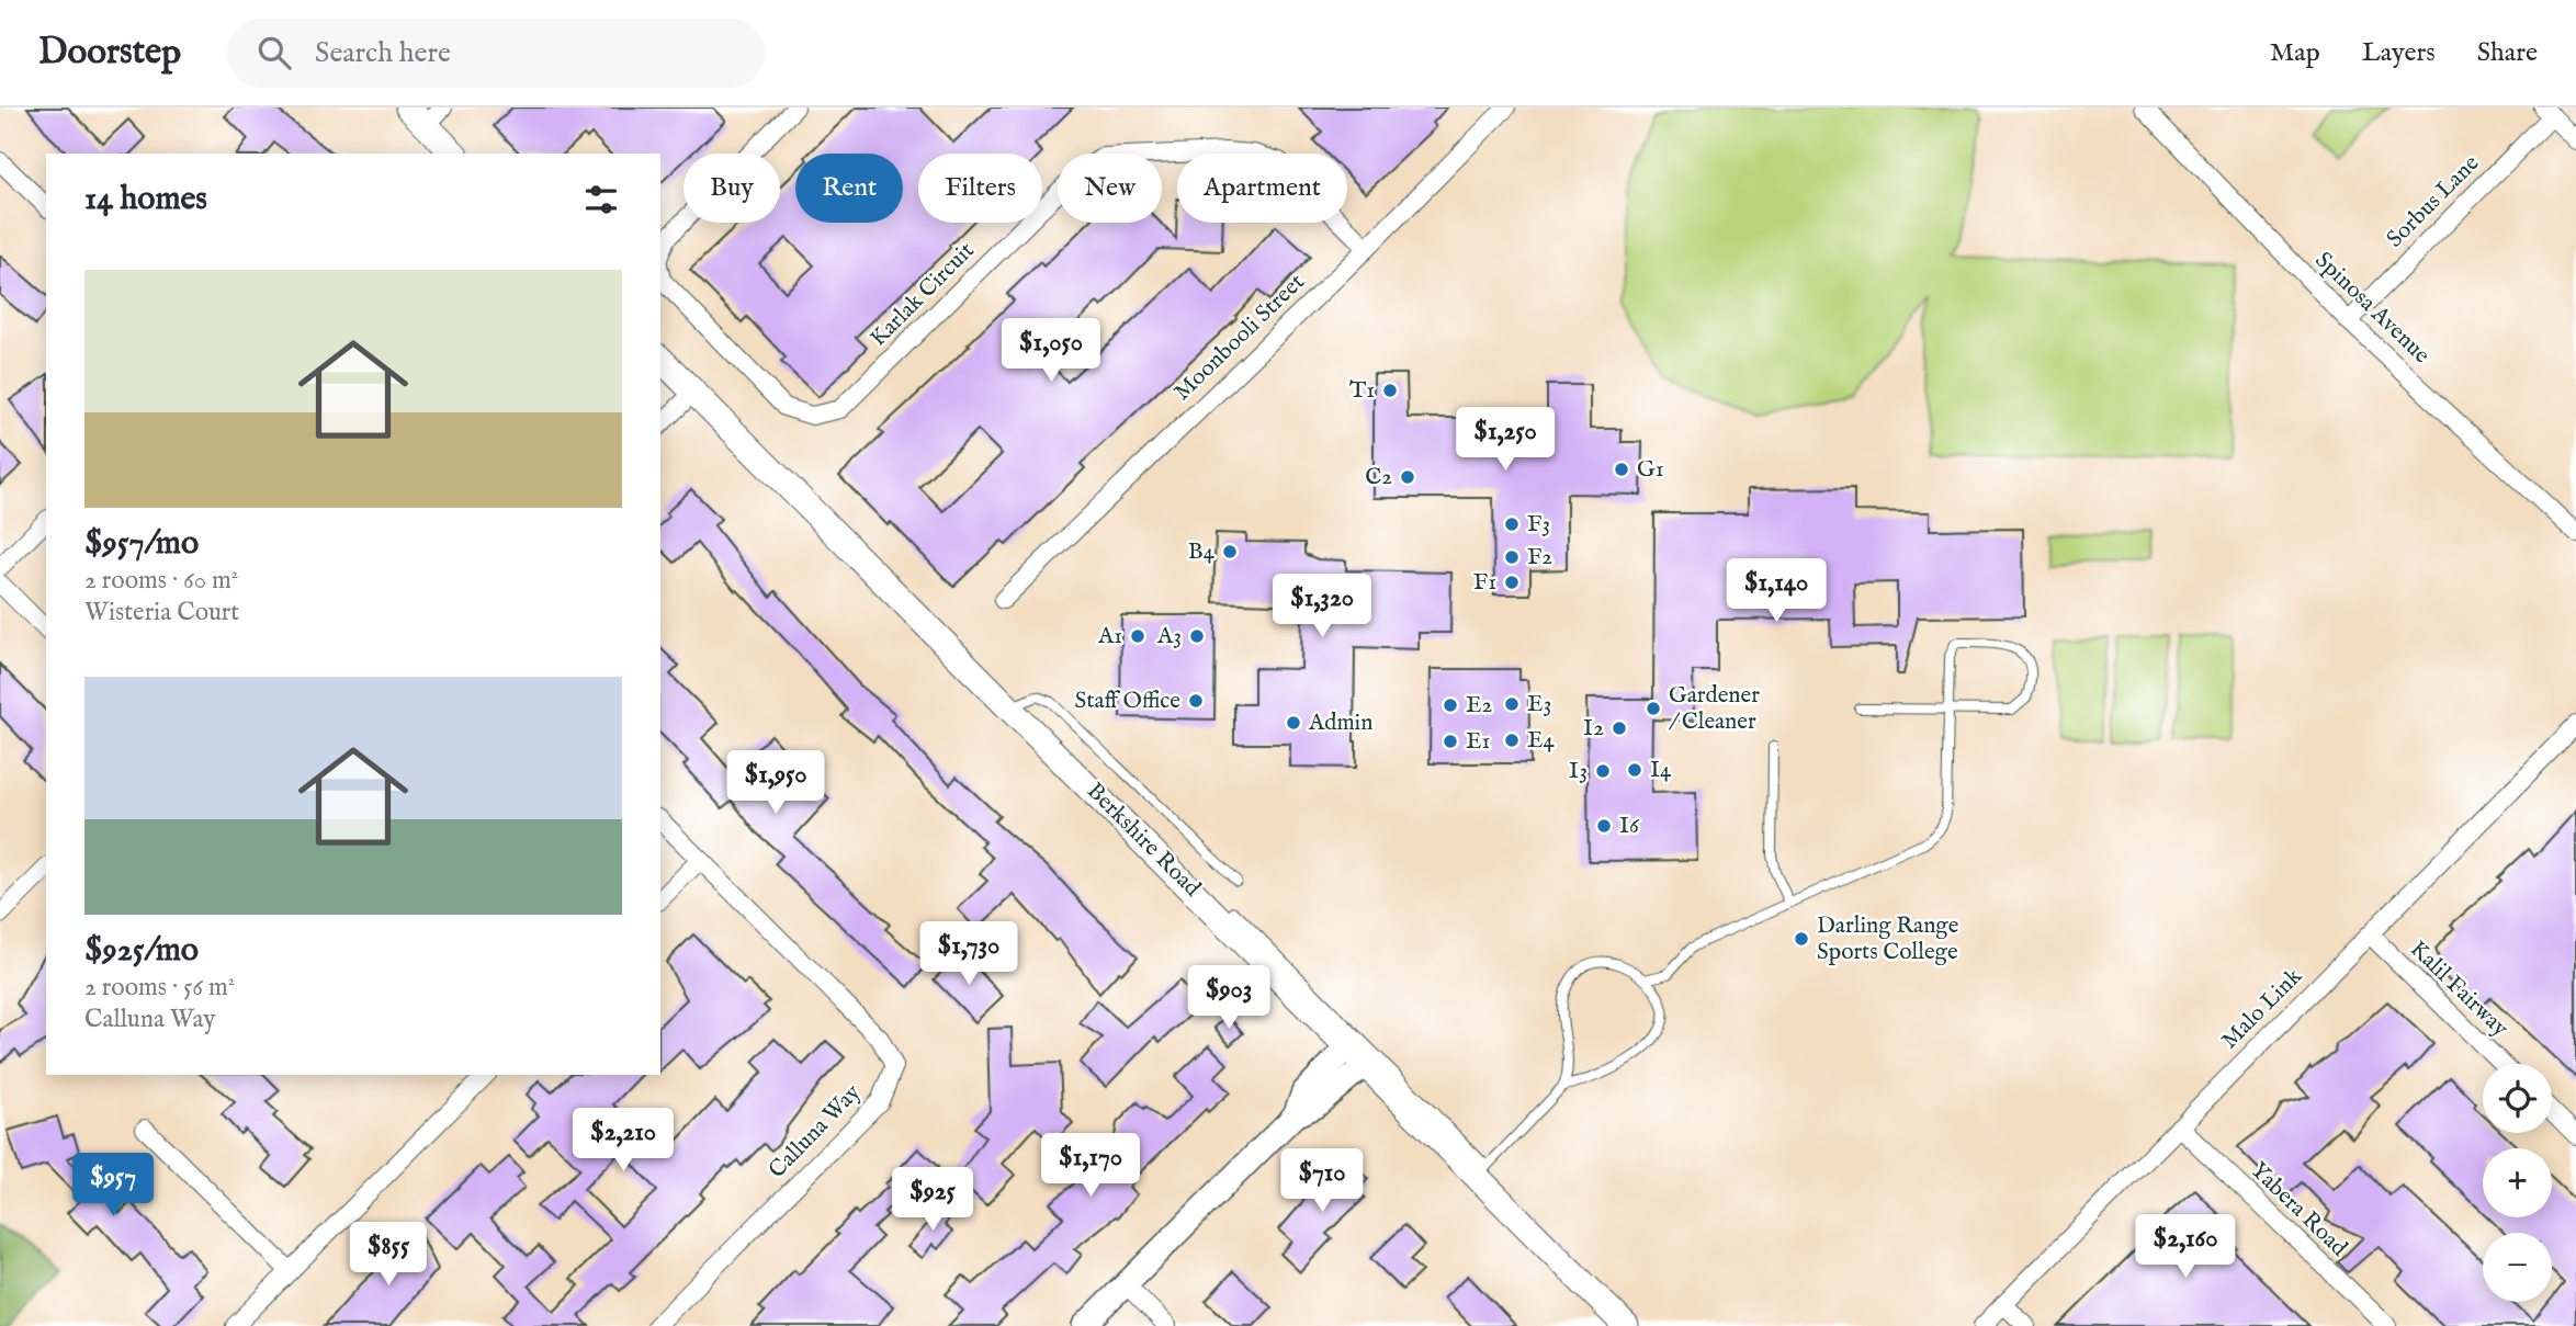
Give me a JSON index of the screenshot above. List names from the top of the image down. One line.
{"streets":{"main road":["Berkshire Road"],"street":["Sorbus Lane","Karlak Circuit","Spinosa Avenue","Moonbooli Street","Kalil Fairway","Malo Link","Calluna Way","Yabera Road"]},"crossings":[["Sorbus Lane","Spinosa Avenue"],["Karlak Circuit","Moonbooli Street"],["Kalil Fairway","Malo Link"],["Malo Link","Yabera Road"]],"places":["T1","G1","C2","F3","B4","F2","F1","A1","A3","Staff Office","E3","E2","Gardener / Cleaner","Admin","I2","E4","E1","I4","I3","I6","Darling Range Sports College"],"page":{"header":"Doorstep","search":"Search here","nav":["Map","Layers","Share"],"chip":["Buy","Rent","Filters","New","Apartment"],"heading":"14 homes","list":[{"name":"$957/mo","note":"2 rooms · 60 m² · Wisteria Court"},{"name":"$925/mo","note":"2 rooms · 56 m² · Calluna Way"}],"price":["$1,050","$1,250","$1,140","$1,320","$1,950","$1,730","$903","$2,210","$1,170","$710","$957","$925","$2,160","$855"],"map_buttons":["+","−"]}}
